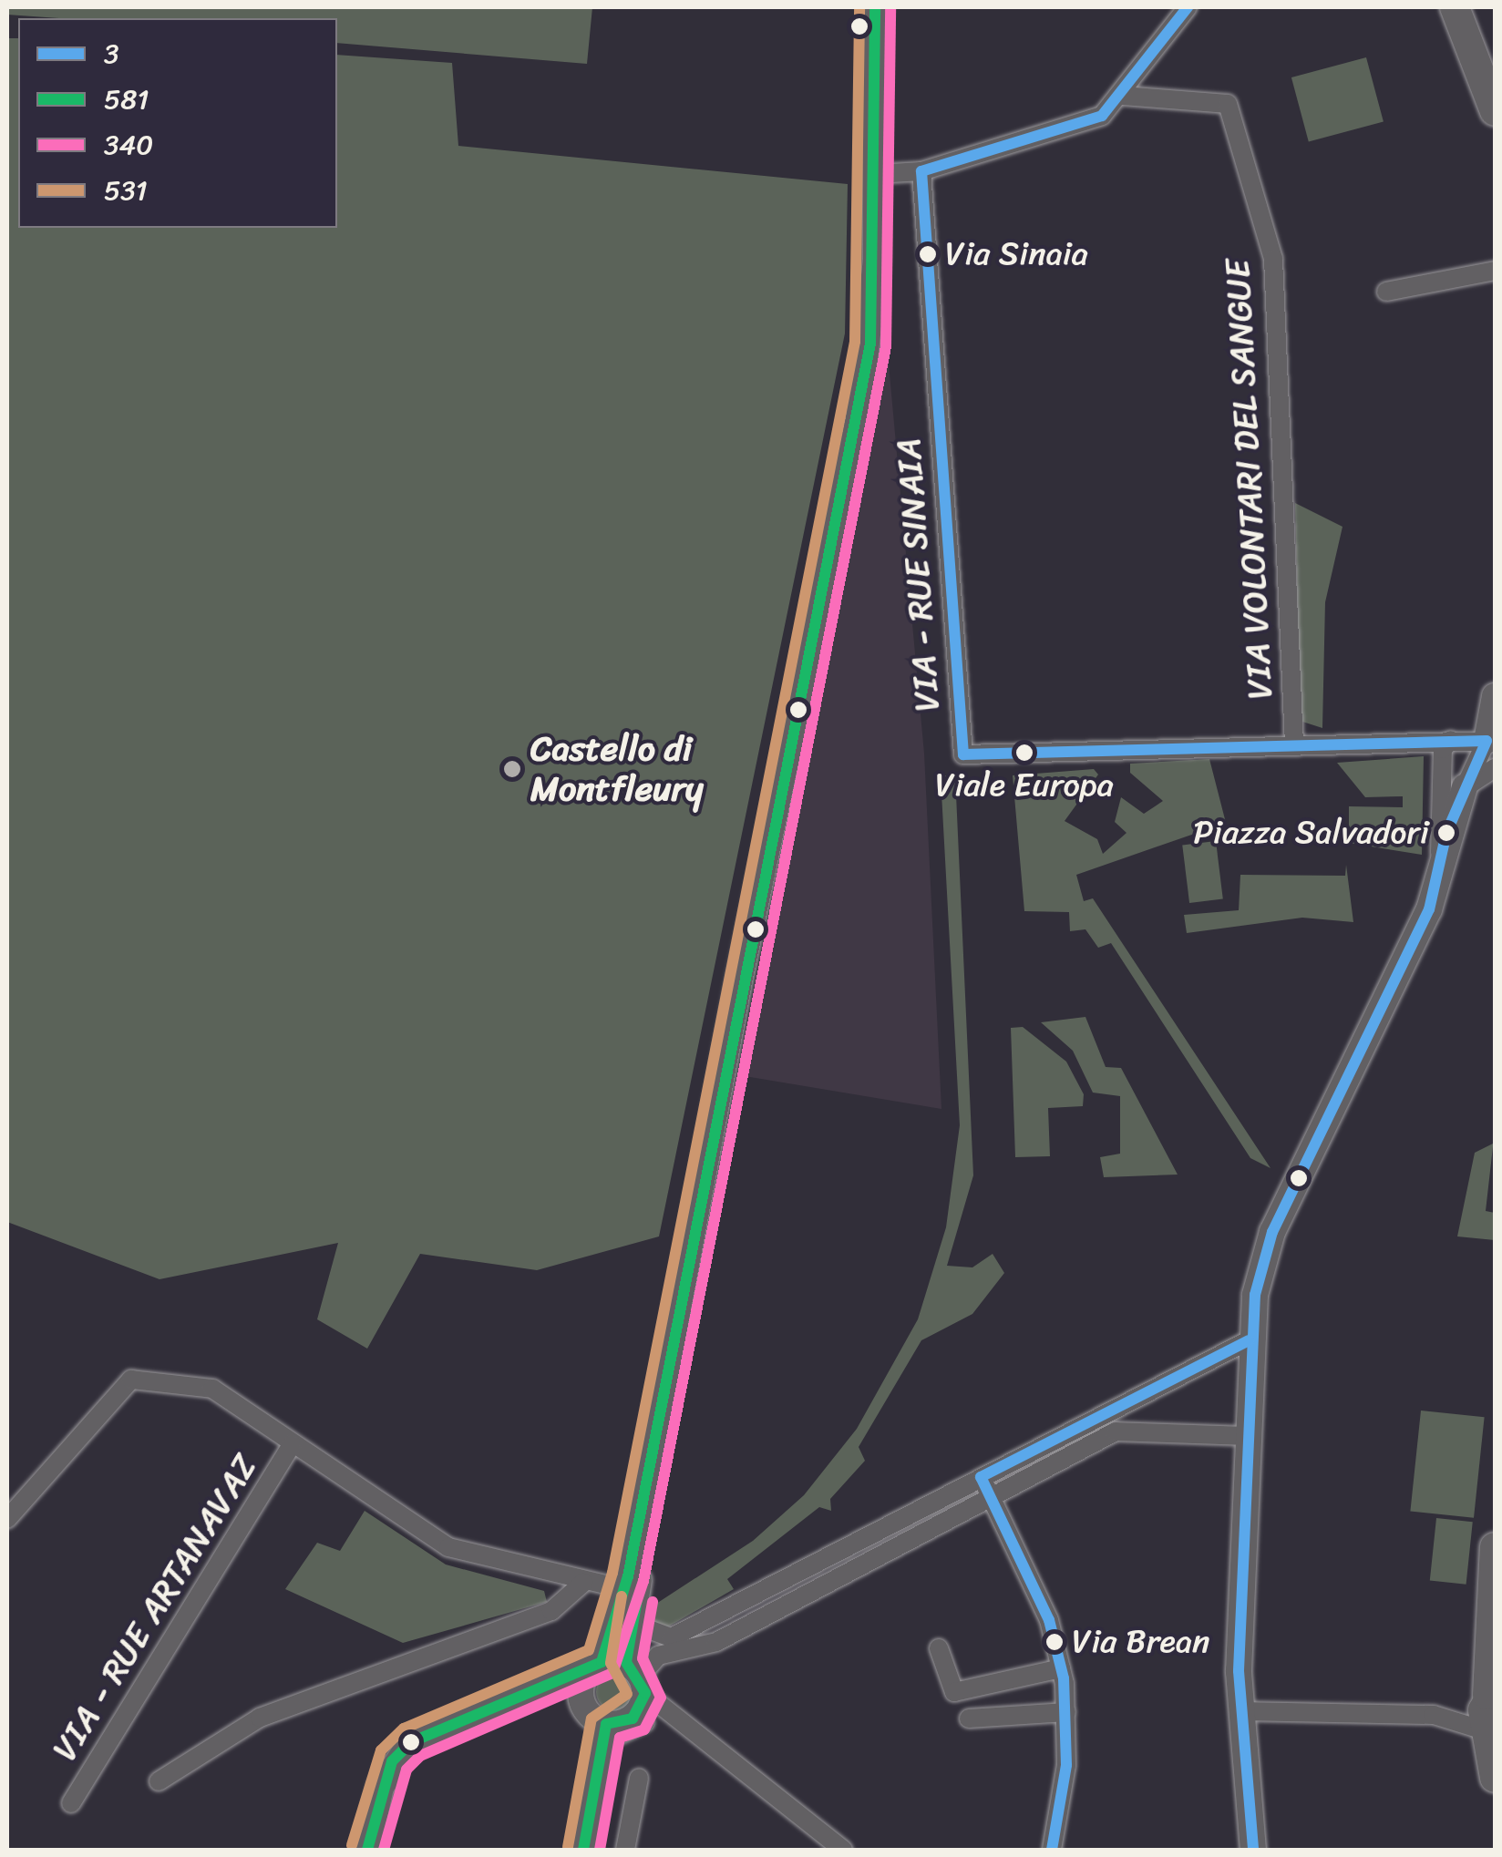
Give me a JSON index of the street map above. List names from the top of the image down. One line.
{"streets":{"street":["VIA VOLONTARI DEL SANGUE","VIA - RUE SINAIA","VIA - RUE ARTANAVAZ"]},"crossings":[["VIA VOLONTARI DEL SANGUE","VIA - RUE SINAIA"]],"places":["Via Sinaia","Viale Europa","Castello di Montfleury","Piazza Salvadori","Via Brean"],"lines":["transit line 3","transit line 581","transit line 340","transit line 531"],"legend":["3","581","340","531"]}
